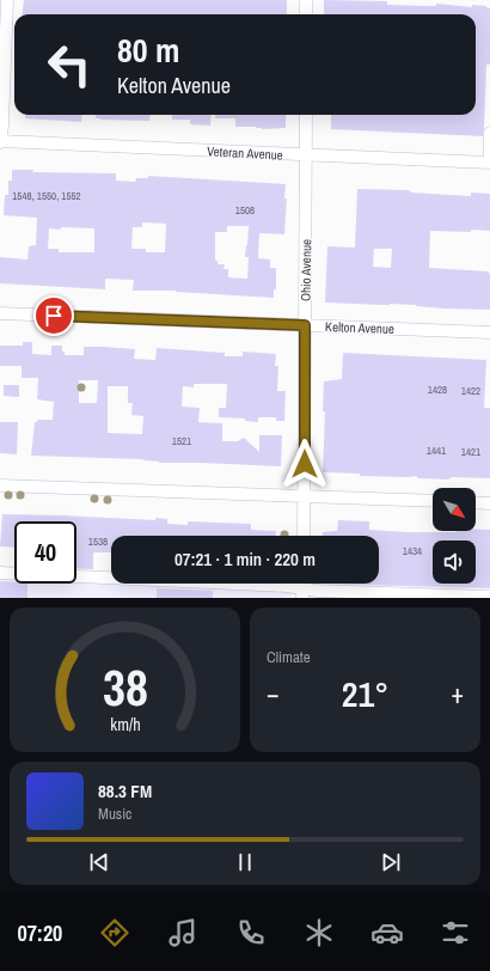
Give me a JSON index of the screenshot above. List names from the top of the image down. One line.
{"streets":{"street":["Veteran Avenue","Ohio Avenue","Kelton Avenue"]},"crossings":[["Veteran Avenue","Ohio Avenue"],["Ohio Avenue","Kelton Avenue"]],"house_numbers":["1548, 1550, 1552","1508","1428","1422","1521","1441","1421","1538","1434"],"north":"bottom right","page":{"turn":["80 m","Kelton Avenue"],"limit":"40","trip":"07:21 · 1 min · 220 m","tile":"Climate","heat":["−","21°","+"],"song":["88.3 FM","Music"],"tabs":"07:20","gauge":["38","km/h"]}}
